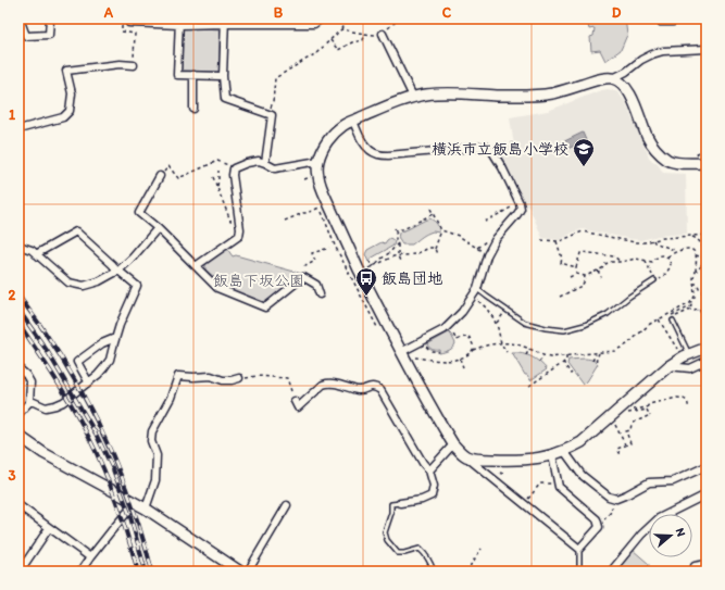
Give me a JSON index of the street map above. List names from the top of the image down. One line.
{"parks":["飯島下坂公園"],"places":{"school or university":["横浜市立飯島小学校"],"bus stop":["飯島団地"]},"north":"right","grid":{"columns":["A","B","C","D"],"rows":["1","2","3"]}}
